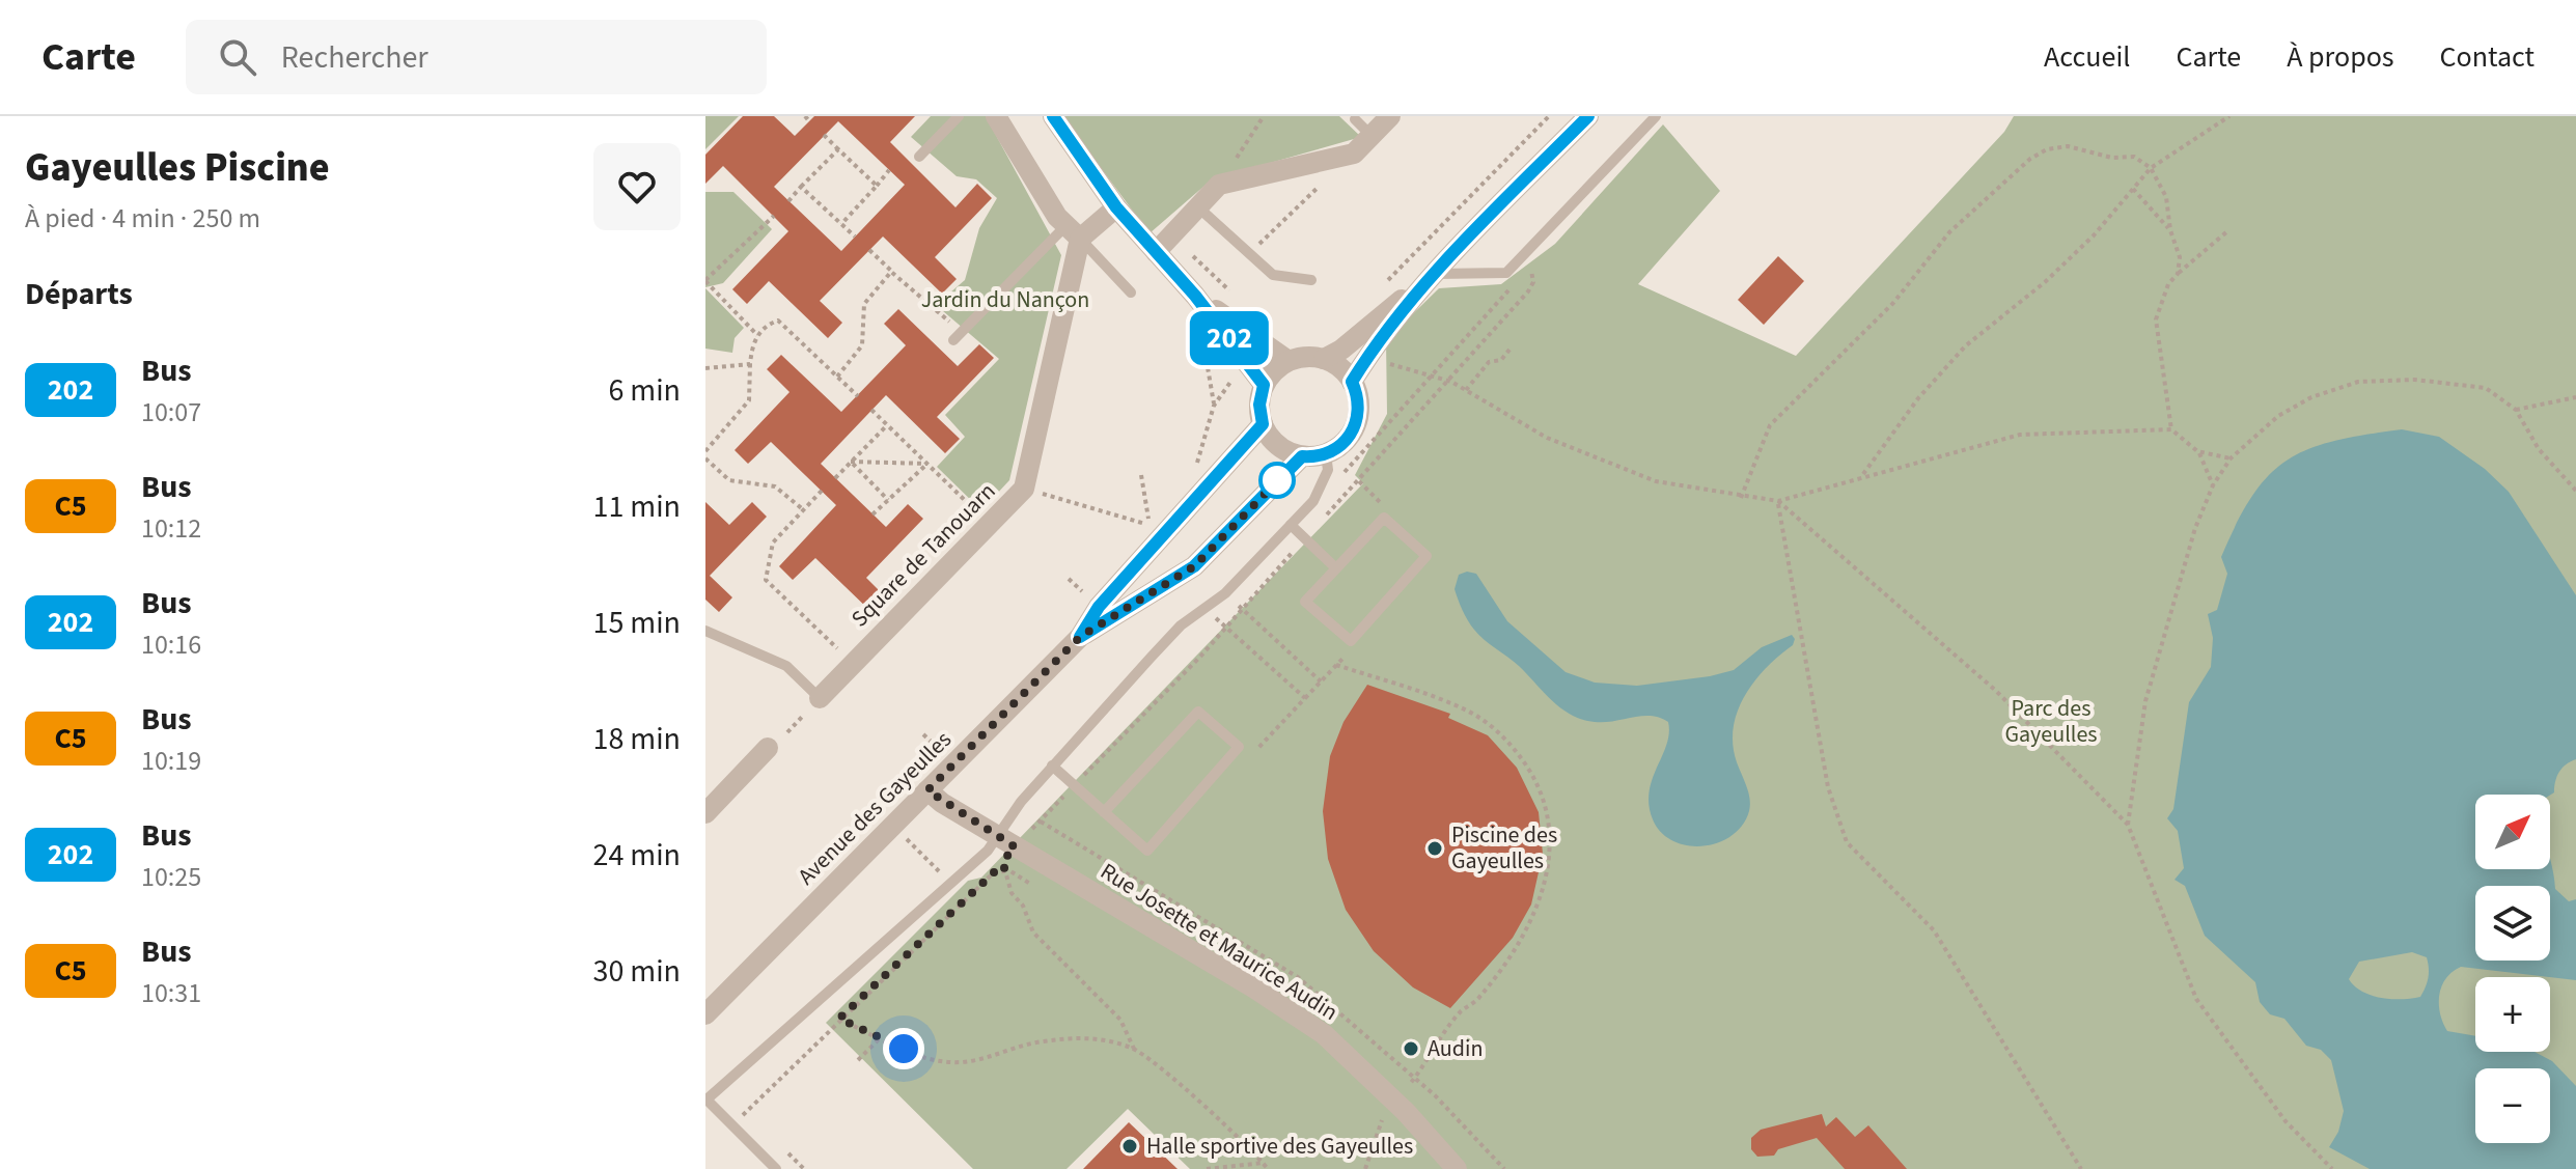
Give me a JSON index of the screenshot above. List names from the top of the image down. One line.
{"streets":{"street":["Square de Tanouarn","Avenue des Gayeulles","Rue Josette et Maurice Audin"]},"crossings":[["Avenue des Gayeulles","Rue Josette et Maurice Audin"]],"parks":["Jardin du Nançon","Parc des Gayeulles"],"places":["Piscine des Gayeulles","Audin","Halle sportive des Gayeulles"],"lines":["bus line 202"],"north":"top right","page":{"header":"Carte","search":"Rechercher","nav":["Accueil","Carte","À propos","Contact"],"heading":[["Gayeulles Piscine","À pied · 4 min · 250 m"],"Départs"],"on_map":"202","list":[{"mark":"202","name":"Bus","note":"10:07","value":"6 min"},{"mark":"C5","name":"Bus","note":"10:12","value":"11 min"},{"mark":"202","name":"Bus","note":"10:16","value":"15 min"},{"mark":"C5","name":"Bus","note":"10:19","value":"18 min"},{"mark":"202","name":"Bus","note":"10:25","value":"24 min"},{"mark":"C5","name":"Bus","note":"10:31","value":"30 min"}],"map_buttons":["+","−"]}}
